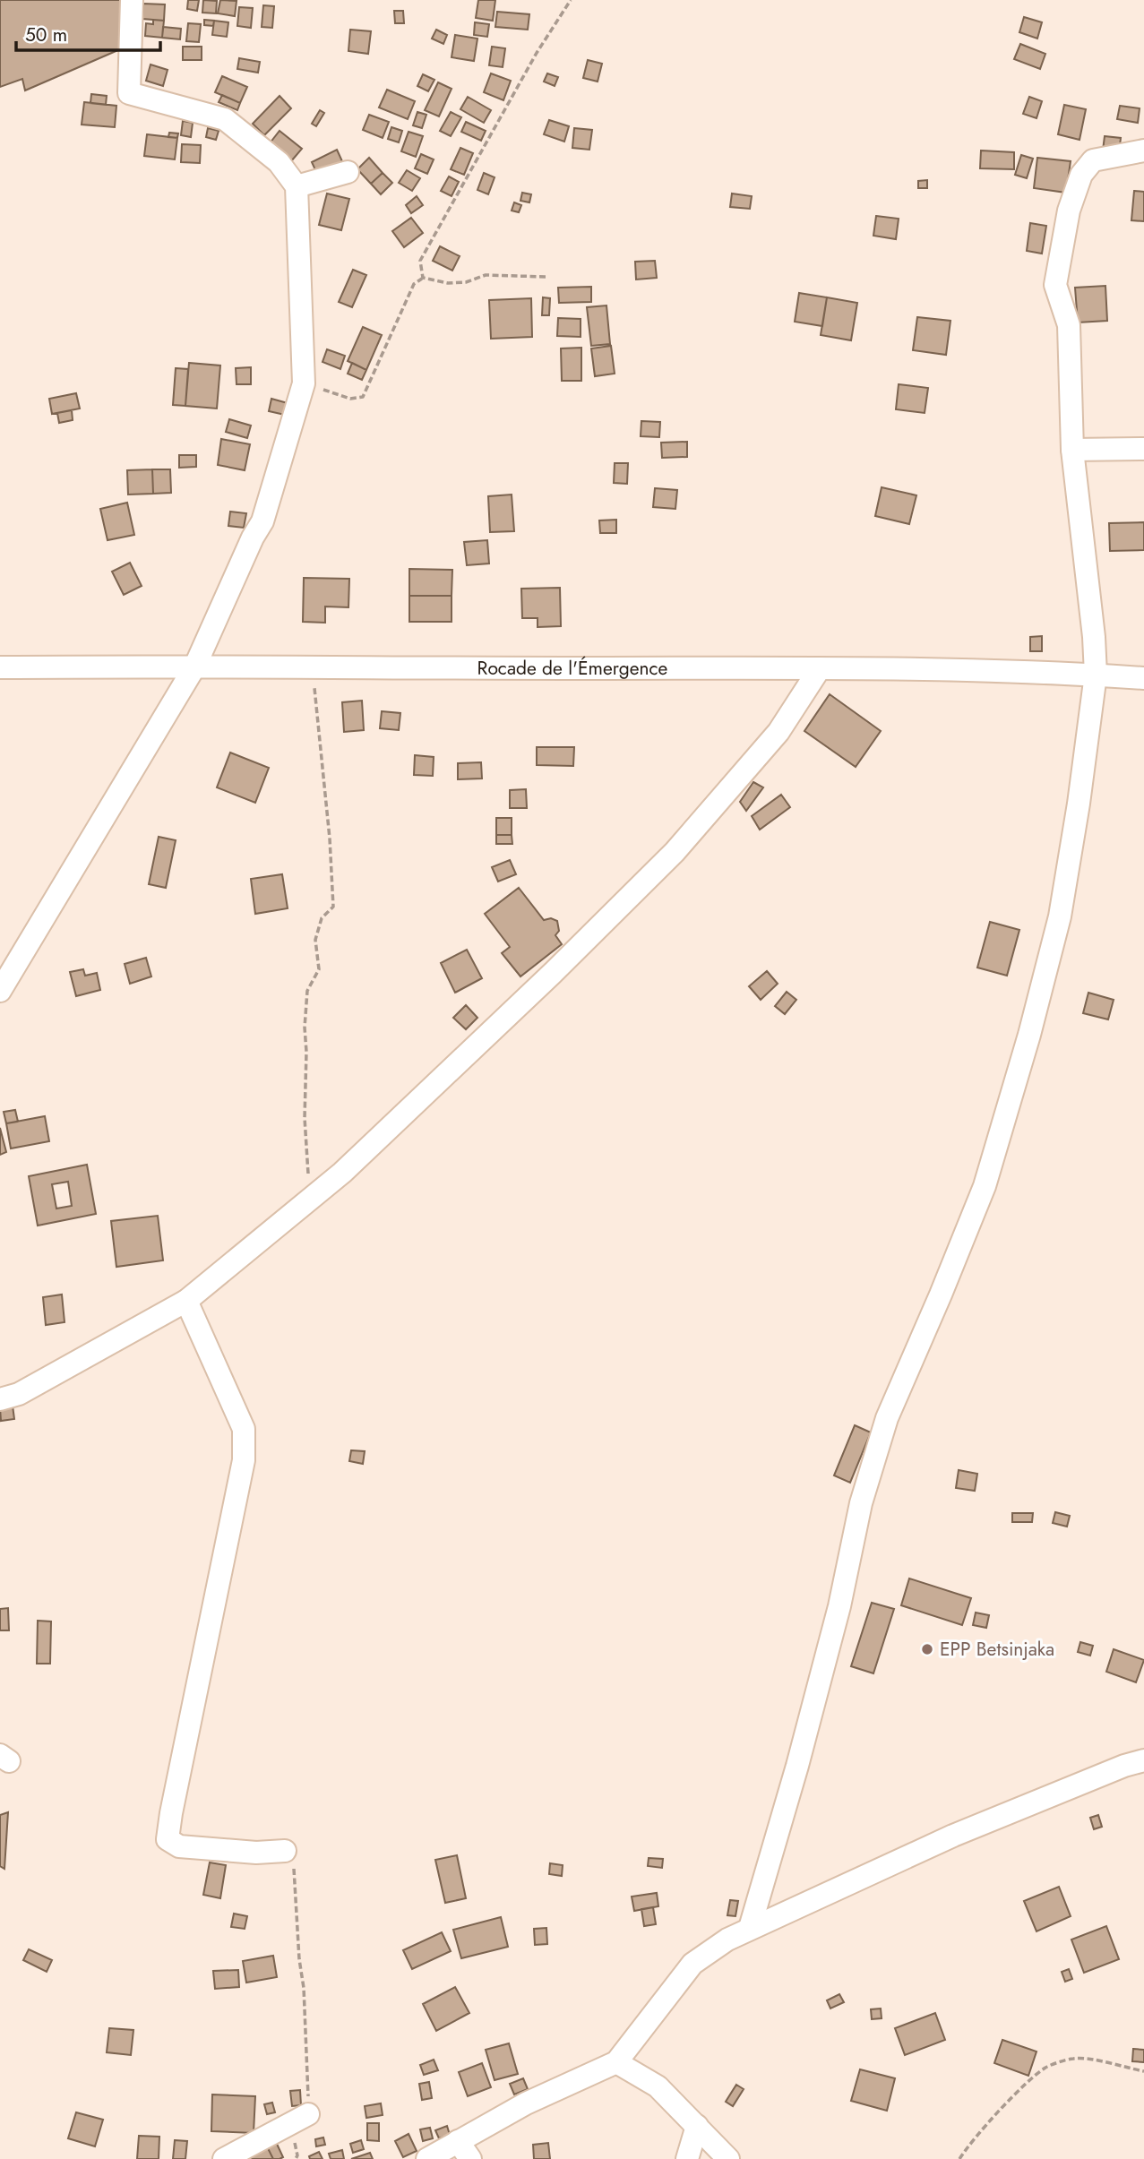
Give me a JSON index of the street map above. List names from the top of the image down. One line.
{"streets":{"street":["Rocade de l'Émergence"]},"places":["EPP Betsinjaka"],"scale_bar":"50 m"}
